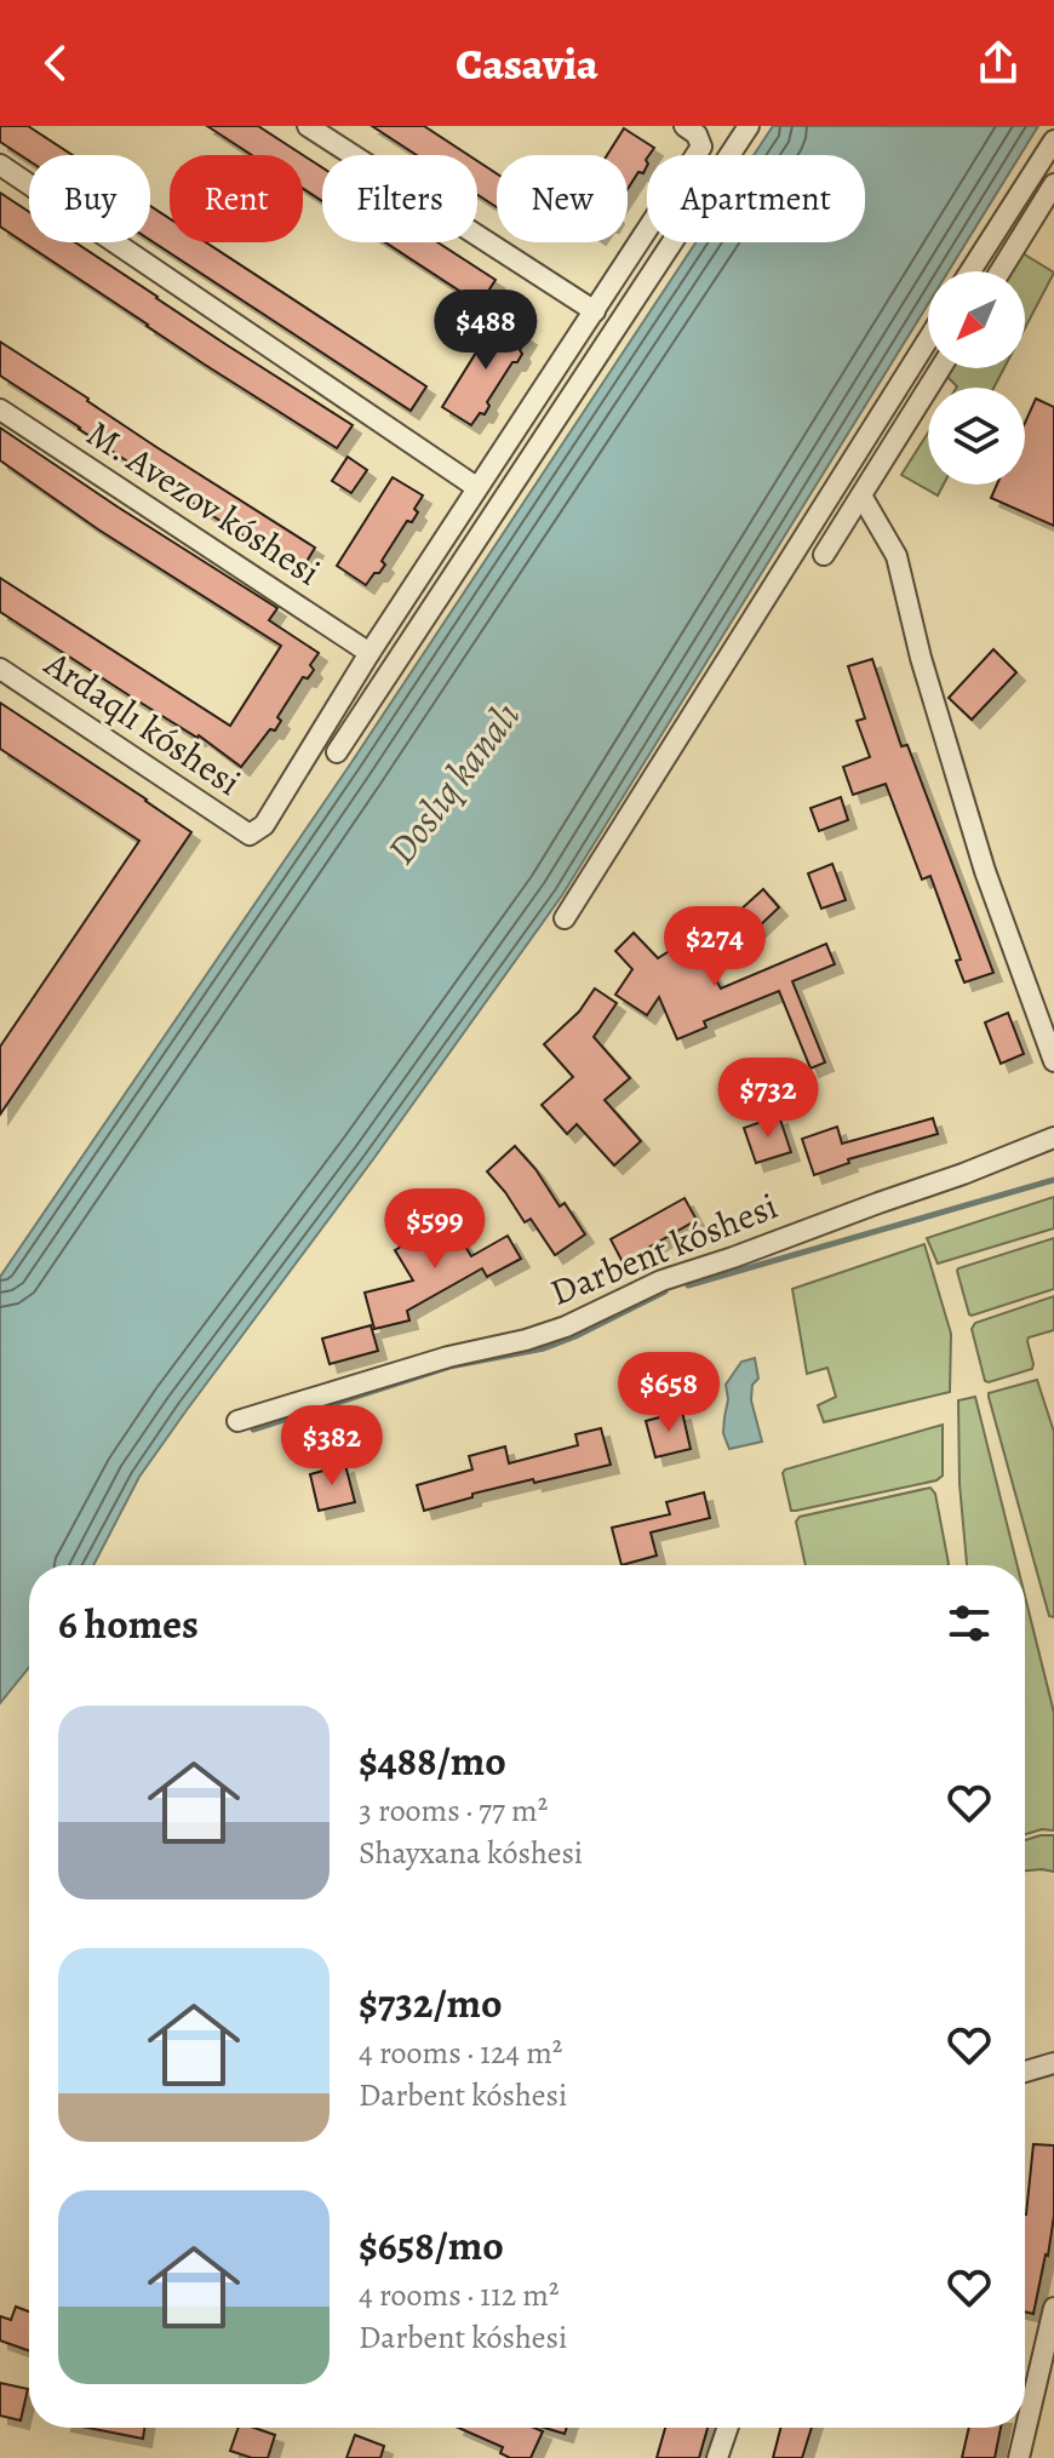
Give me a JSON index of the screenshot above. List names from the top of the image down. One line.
{"streets":{"street":["M. Avezov kóshesi","Ardaqlı kóshesi","Darbent kóshesi"]},"crossings":[["M. Avezov kóshesi","Ardaqlı kóshesi"]],"water":["Doslıq kanalı"],"north":"bottom left","page":{"header":"Casavia","chip":["Buy","Rent","Filters","New","Apartment"],"price":["$488","$274","$732","$599","$658","$382"],"heading":"6 homes","list":[{"name":"$488/mo","note":"3 rooms · 77 m² · Shayxana kóshesi"},{"name":"$732/mo","note":"4 rooms · 124 m² · Darbent kóshesi"},{"name":"$658/mo","note":"4 rooms · 112 m² · Darbent kóshesi"}]}}
